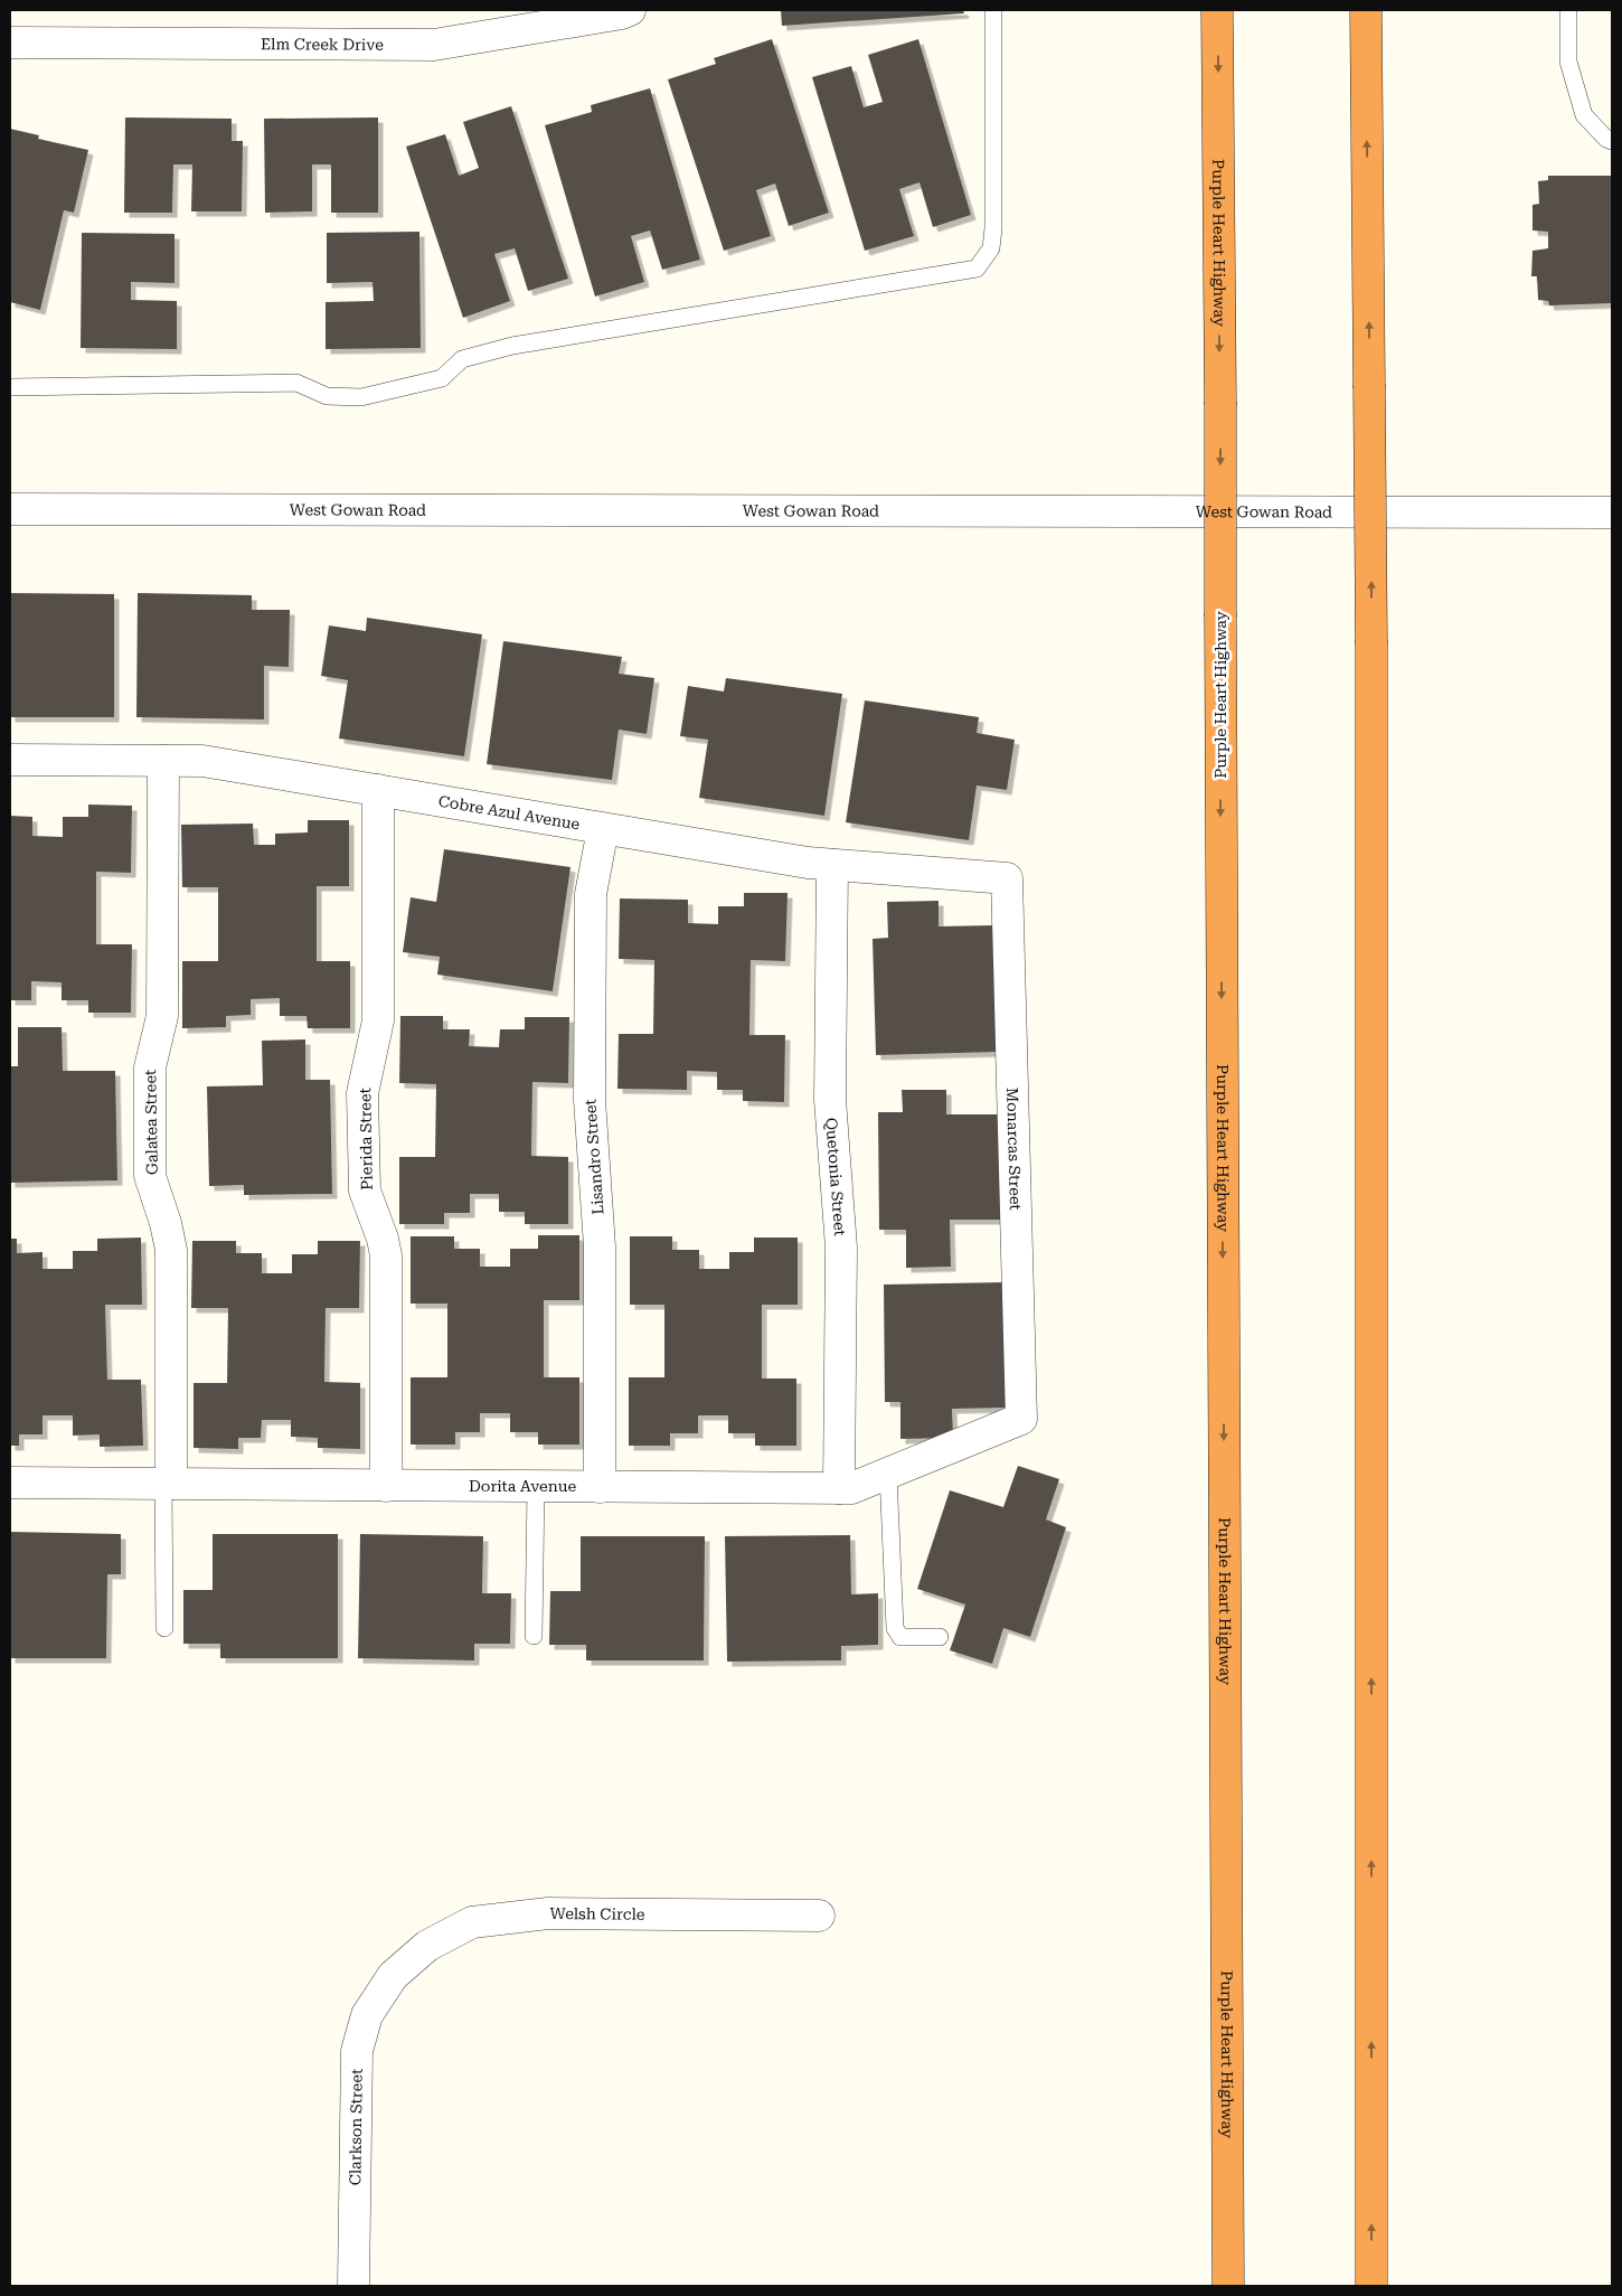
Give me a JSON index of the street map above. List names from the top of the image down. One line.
{"streets":{"highway":["Purple Heart Highway"],"street":["Elm Creek Drive","West Gowan Road","Cobre Azul Avenue","Galatea Street","Pierida Street","Monarcas Street","Lisandro Street","Quetonia Street","Dorita Avenue","Welsh Circle","Clarkson Street"]},"crossings":[["Cobre Azul Avenue","Galatea Street"],["Cobre Azul Avenue","Pierida Street"],["Cobre Azul Avenue","Monarcas Street"],["Cobre Azul Avenue","Lisandro Street"],["Cobre Azul Avenue","Quetonia Street"],["Galatea Street","Dorita Avenue"],["Pierida Street","Dorita Avenue"],["Monarcas Street","Dorita Avenue"],["Lisandro Street","Dorita Avenue"],["Quetonia Street","Dorita Avenue"],["Welsh Circle","Clarkson Street"]]}
